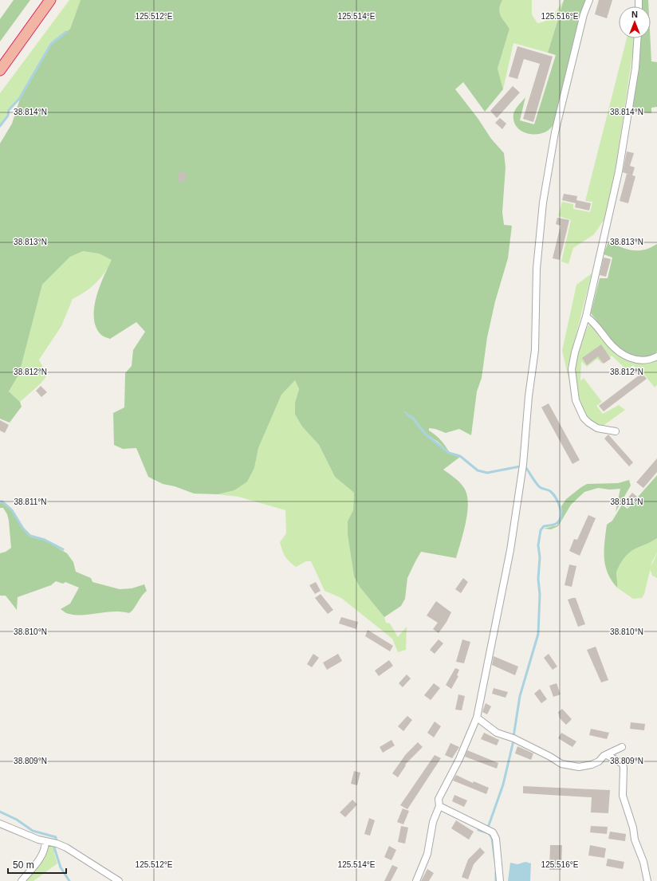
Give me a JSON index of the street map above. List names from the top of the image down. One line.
{"scale_bar":"50 m","north":"top","coordinates":["125.512°E","125.514°E","125.516°E","38.814°N","38.813°N","38.812°N","38.811°N","38.810°N","38.809°N"]}
